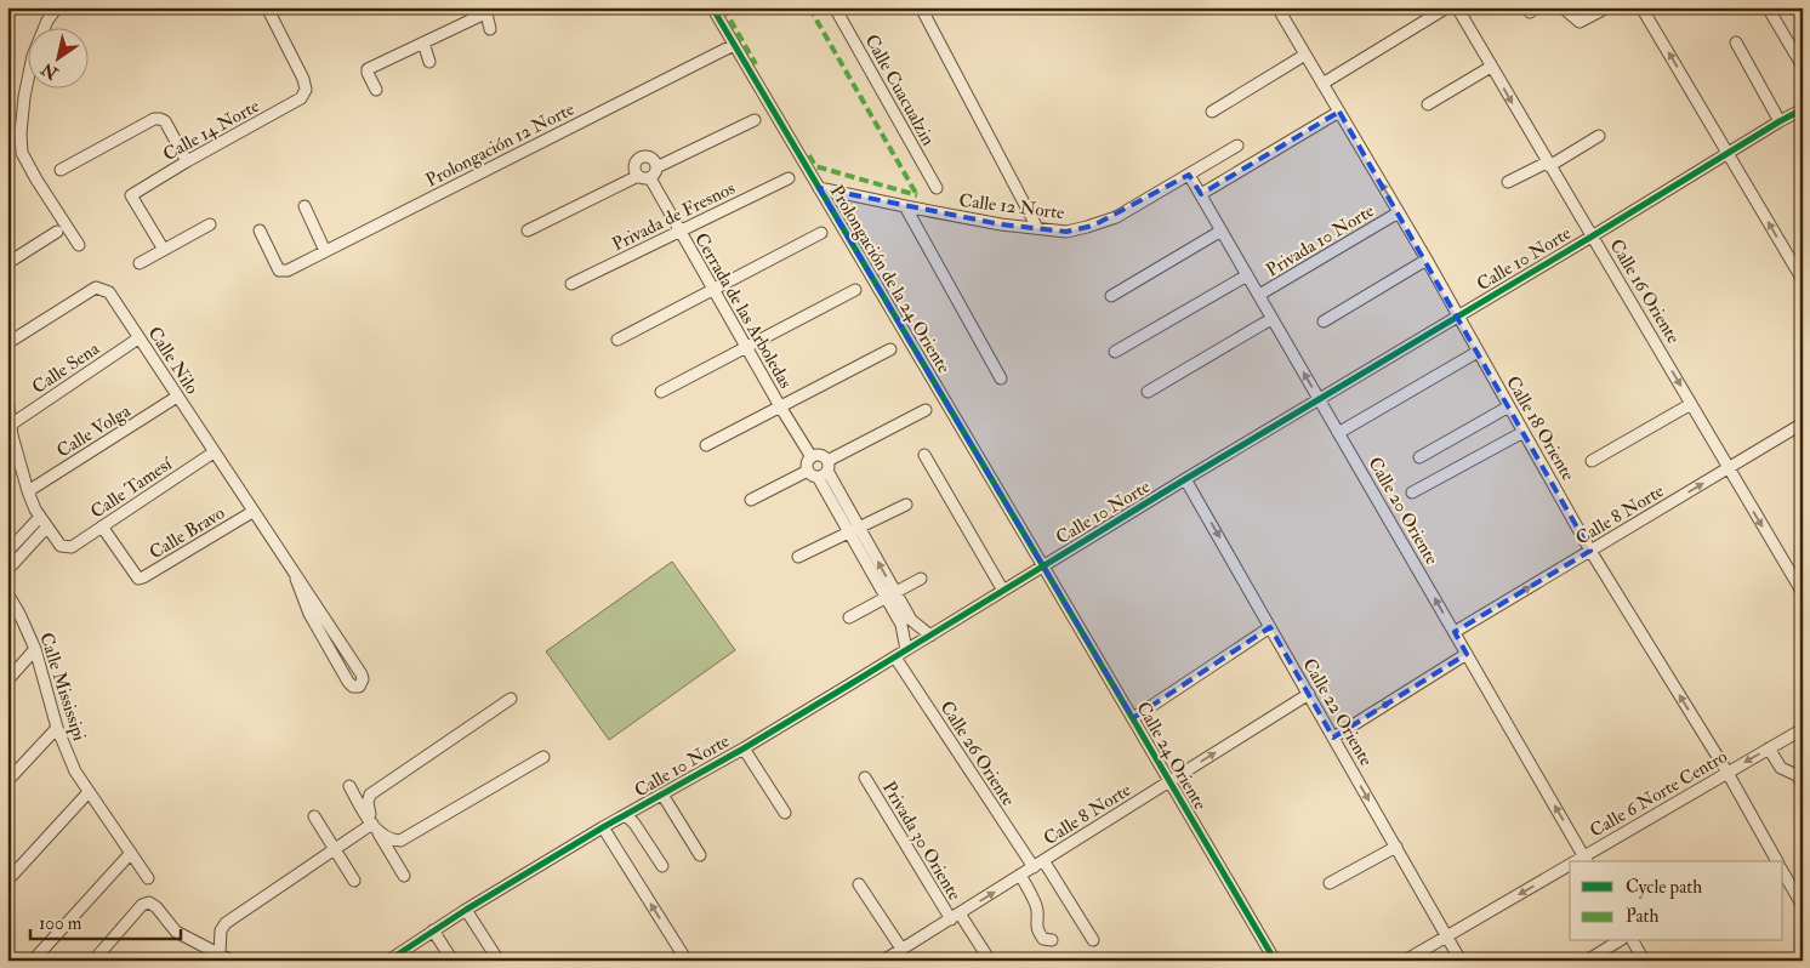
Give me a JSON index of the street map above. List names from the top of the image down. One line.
{"streets":{"street":["Calle Cuacualzin","Calle 14 Norte","Prolongación 12 Norte","Calle 12 Norte","Privada de Fresnos","Privada 10 Norte","Calle 10 Norte","Prolongación de la 24 Oriente","Calle 16 Oriente","Cerrada de las Arboledas","Calle Nilo","Calle Sena","Calle 18 Oriente","Calle Volga","Calle Tamesí","Calle 20 Oriente","Calle 8 Norte","Calle Bravo","Calle Mississipi","Calle 22 Oriente","Calle 26 Oriente","Calle 24 Oriente","Calle 6 Norte Centro","Privada 30 Oriente"]},"crossings":[["Prolongación 12 Norte","Prolongación de la 24 Oriente"],["Calle 12 Norte","Prolongación de la 24 Oriente"],["Calle 12 Norte","Calle 20 Oriente"],["Privada de Fresnos","Cerrada de las Arboledas"],["Privada 10 Norte","Calle 18 Oriente"],["Privada 10 Norte","Calle 20 Oriente"],["Calle 10 Norte","Prolongación de la 24 Oriente"],["Calle 10 Norte","Calle 16 Oriente"],["Calle 10 Norte","Calle 18 Oriente"],["Calle 10 Norte","Calle 20 Oriente"],["Calle 10 Norte","Calle 22 Oriente"],["Calle 10 Norte","Calle 26 Oriente"],["Calle 10 Norte","Calle 24 Oriente"],["Prolongación de la 24 Oriente","Calle 24 Oriente"],["Calle 16 Oriente","Calle 8 Norte"],["Calle Nilo","Calle Sena"],["Calle Nilo","Calle Volga"],["Calle Nilo","Calle Tamesí"],["Calle Nilo","Calle Bravo"],["Calle 18 Oriente","Calle 8 Norte"],["Calle 18 Oriente","Calle 6 Norte Centro"],["Calle Tamesí","Calle Bravo"],["Calle 20 Oriente","Calle 8 Norte"],["Calle 20 Oriente","Calle 6 Norte Centro"],["Calle 8 Norte","Calle 22 Oriente"],["Calle 8 Norte","Calle 26 Oriente"],["Calle 8 Norte","Calle 24 Oriente"],["Calle 8 Norte","Privada 30 Oriente"],["Calle 22 Oriente","Calle 6 Norte Centro"]],"one_way":["Calle 16 Oriente","Calle 18 Oriente","Calle 20 Oriente","Calle 22 Oriente","Calle 6 Norte Centro"],"legend":["Cycle path","Path"],"scale_bar":"100 m","north":"bottom left"}
